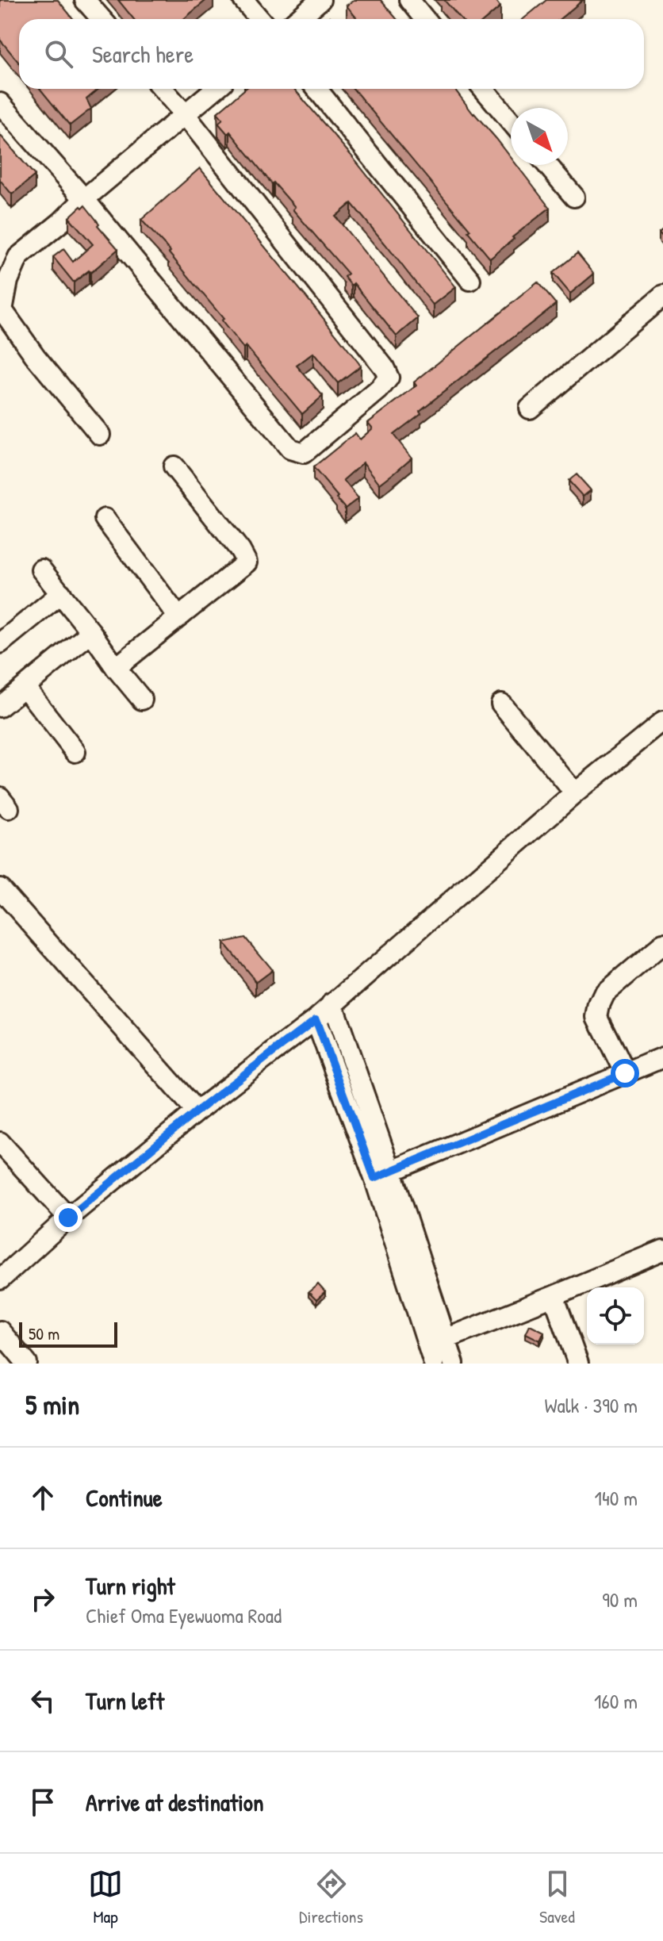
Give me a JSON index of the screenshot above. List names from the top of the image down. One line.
{"scale_bar":"50 m","north":"bottom right","page":{"search":"Search here","scale":"50 m","heading":["5 min","Walk · 390 m"],"list":[["Continue","140 m"],["Turn right","Chief Oma Eyewuoma Road","90 m"],["Turn left","160 m"],"Arrive at destination"],"nav":["Map","Directions","Saved"]}}
